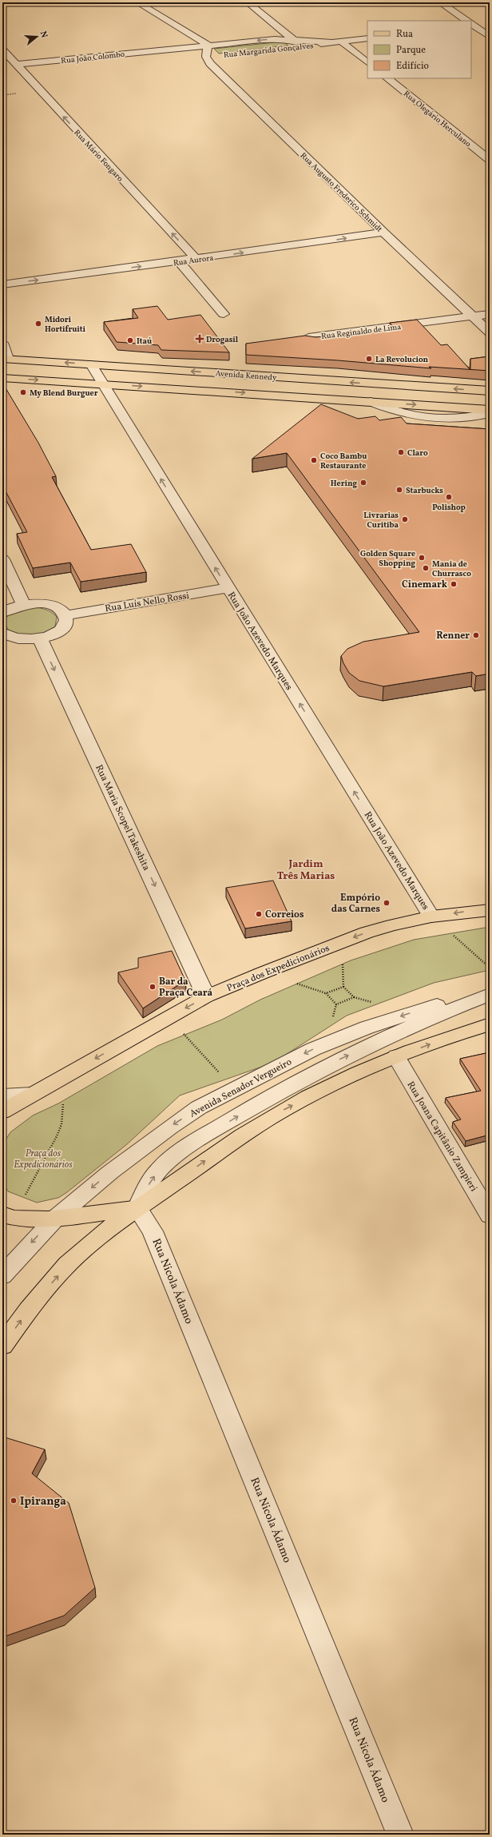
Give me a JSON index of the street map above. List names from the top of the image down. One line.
{"streets":{"main road":["Avenida Kennedy","Praça dos Expedicionários","Avenida Senador Vergueiro"],"street":["Rua Margarida Gonçalves","Rua João Colombo","Rua Olegário Herculano","Rua Mário Fongaro","Rua Augusto Frederico Schmidt","Rua Aurora","Rua Reginaldo de Lima","Rua Luís Nello Rossi","Rua João Azevedo Marques","Rua Maria Scopel Takeshita","Rua Joana Capitânio Zampieri","Rua Nicola Ádamo"]},"crossings":[["Rua Margarida Gonçalves","Rua João Colombo"],["Rua Margarida Gonçalves","Rua Augusto Frederico Schmidt"],["Rua João Colombo","Rua Mário Fongaro"],["Rua João Colombo","Rua Augusto Frederico Schmidt"],["Rua Mário Fongaro","Rua Aurora"],["Rua Augusto Frederico Schmidt","Rua Aurora"],["Rua Augusto Frederico Schmidt","Rua Reginaldo de Lima"],["Avenida Kennedy","Rua João Azevedo Marques"],["Rua Luís Nello Rossi","Rua João Azevedo Marques"],["Rua João Azevedo Marques","Praça dos Expedicionários"],["Rua Maria Scopel Takeshita","Praça dos Expedicionários"],["Avenida Senador Vergueiro","Rua Joana Capitânio Zampieri"],["Avenida Senador Vergueiro","Rua Nicola Ádamo"]],"one_way":["Rua Margarida Gonçalves","Rua Aurora","Rua João Azevedo Marques","Rua Maria Scopel Takeshita","Praça dos Expedicionários"],"districts":["Jardim Três Marias"],"parks":["Praça dos Expedicionários"],"places":{"other":["Midori Hortifruiti","Itaú","La Revolucion","My Blend Burguer","Claro","Coco Bambu Restaurante","Hering","Starbucks","Polishop","Livrarias Curitiba","Golden Square Shopping","Mania de Churrasco","Cinemark","Renner","Empório das Carnes","Correios","Bar da Praça Ceará","Ipiranga"],"health":["Drogasil"]},"legend":["Rua","Parque","Edifício"],"north":"right"}
